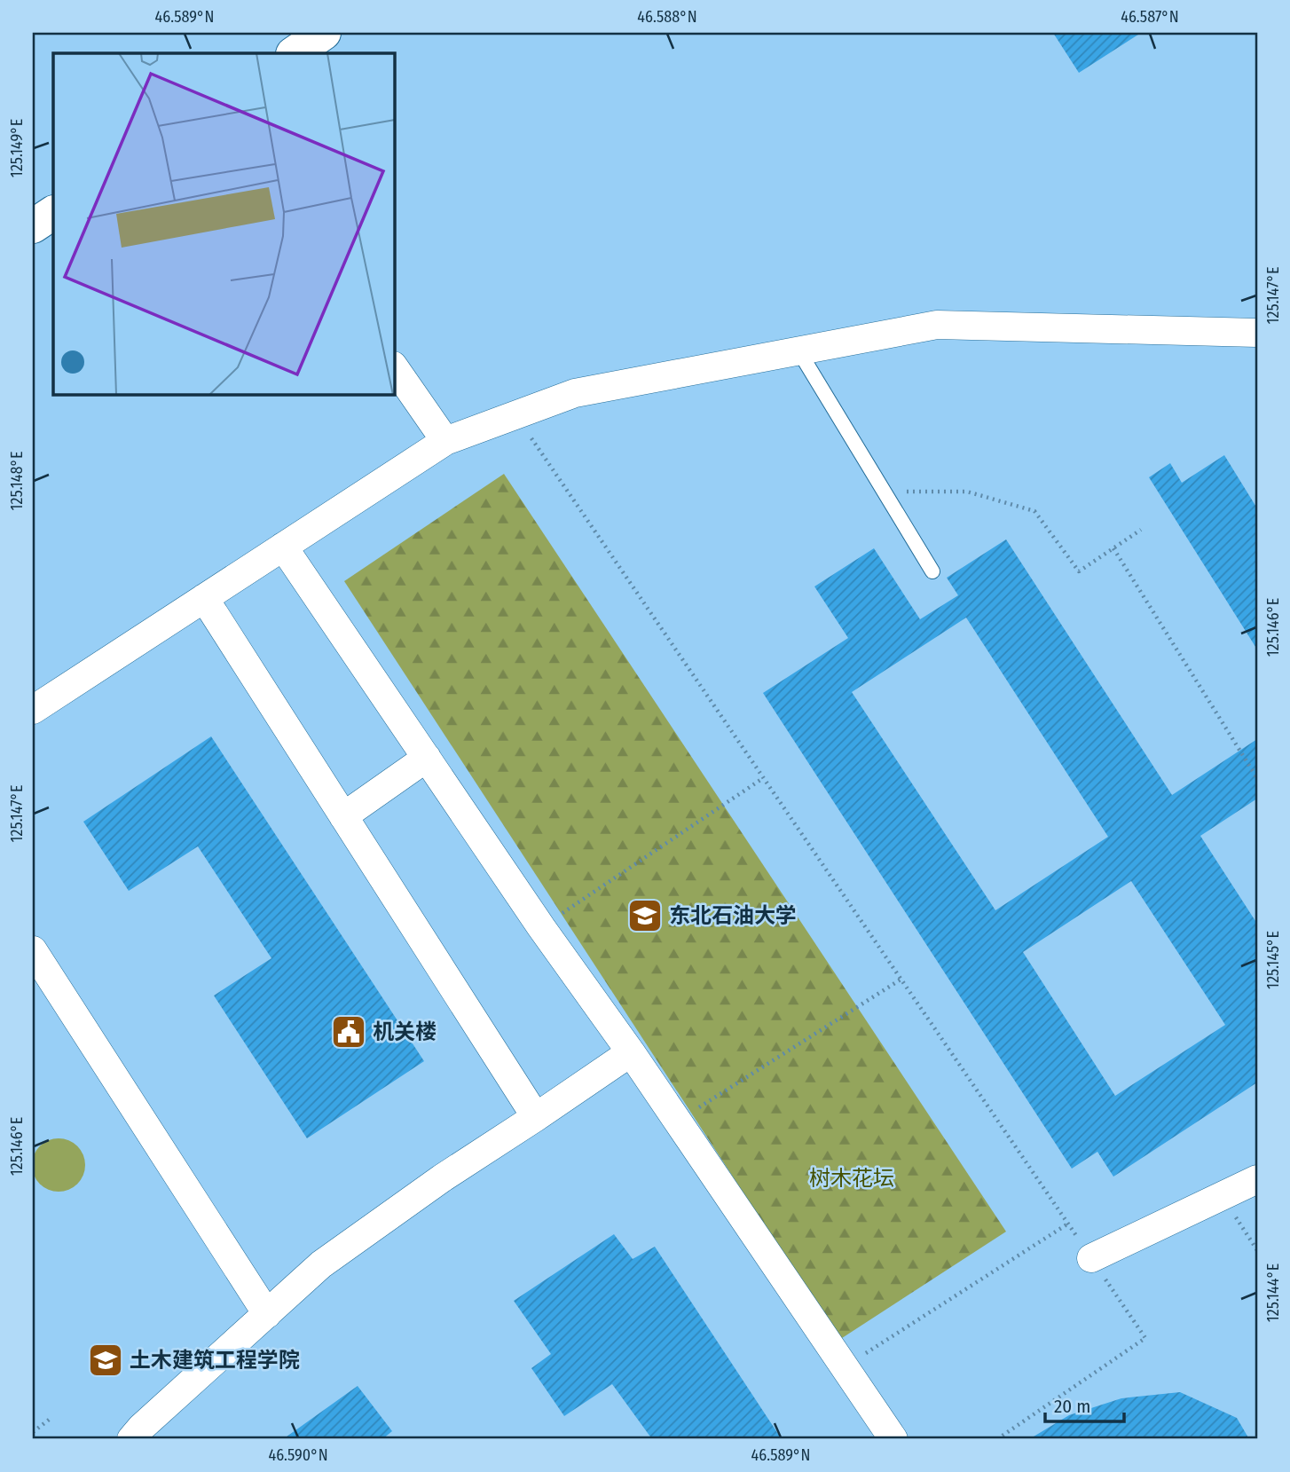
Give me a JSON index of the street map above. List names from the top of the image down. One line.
{"parks":["树木花坛"],"places":{"school or university":["东北石油大学","土木建筑工程学院"],"public building":["机关楼"]},"scale_bar":"20 m","coordinates":["46.589°N","46.588°N","46.587°N","125.149°E","125.147°E","125.148°E","125.146°E","125.145°E","125.144°E","46.590°N"]}
